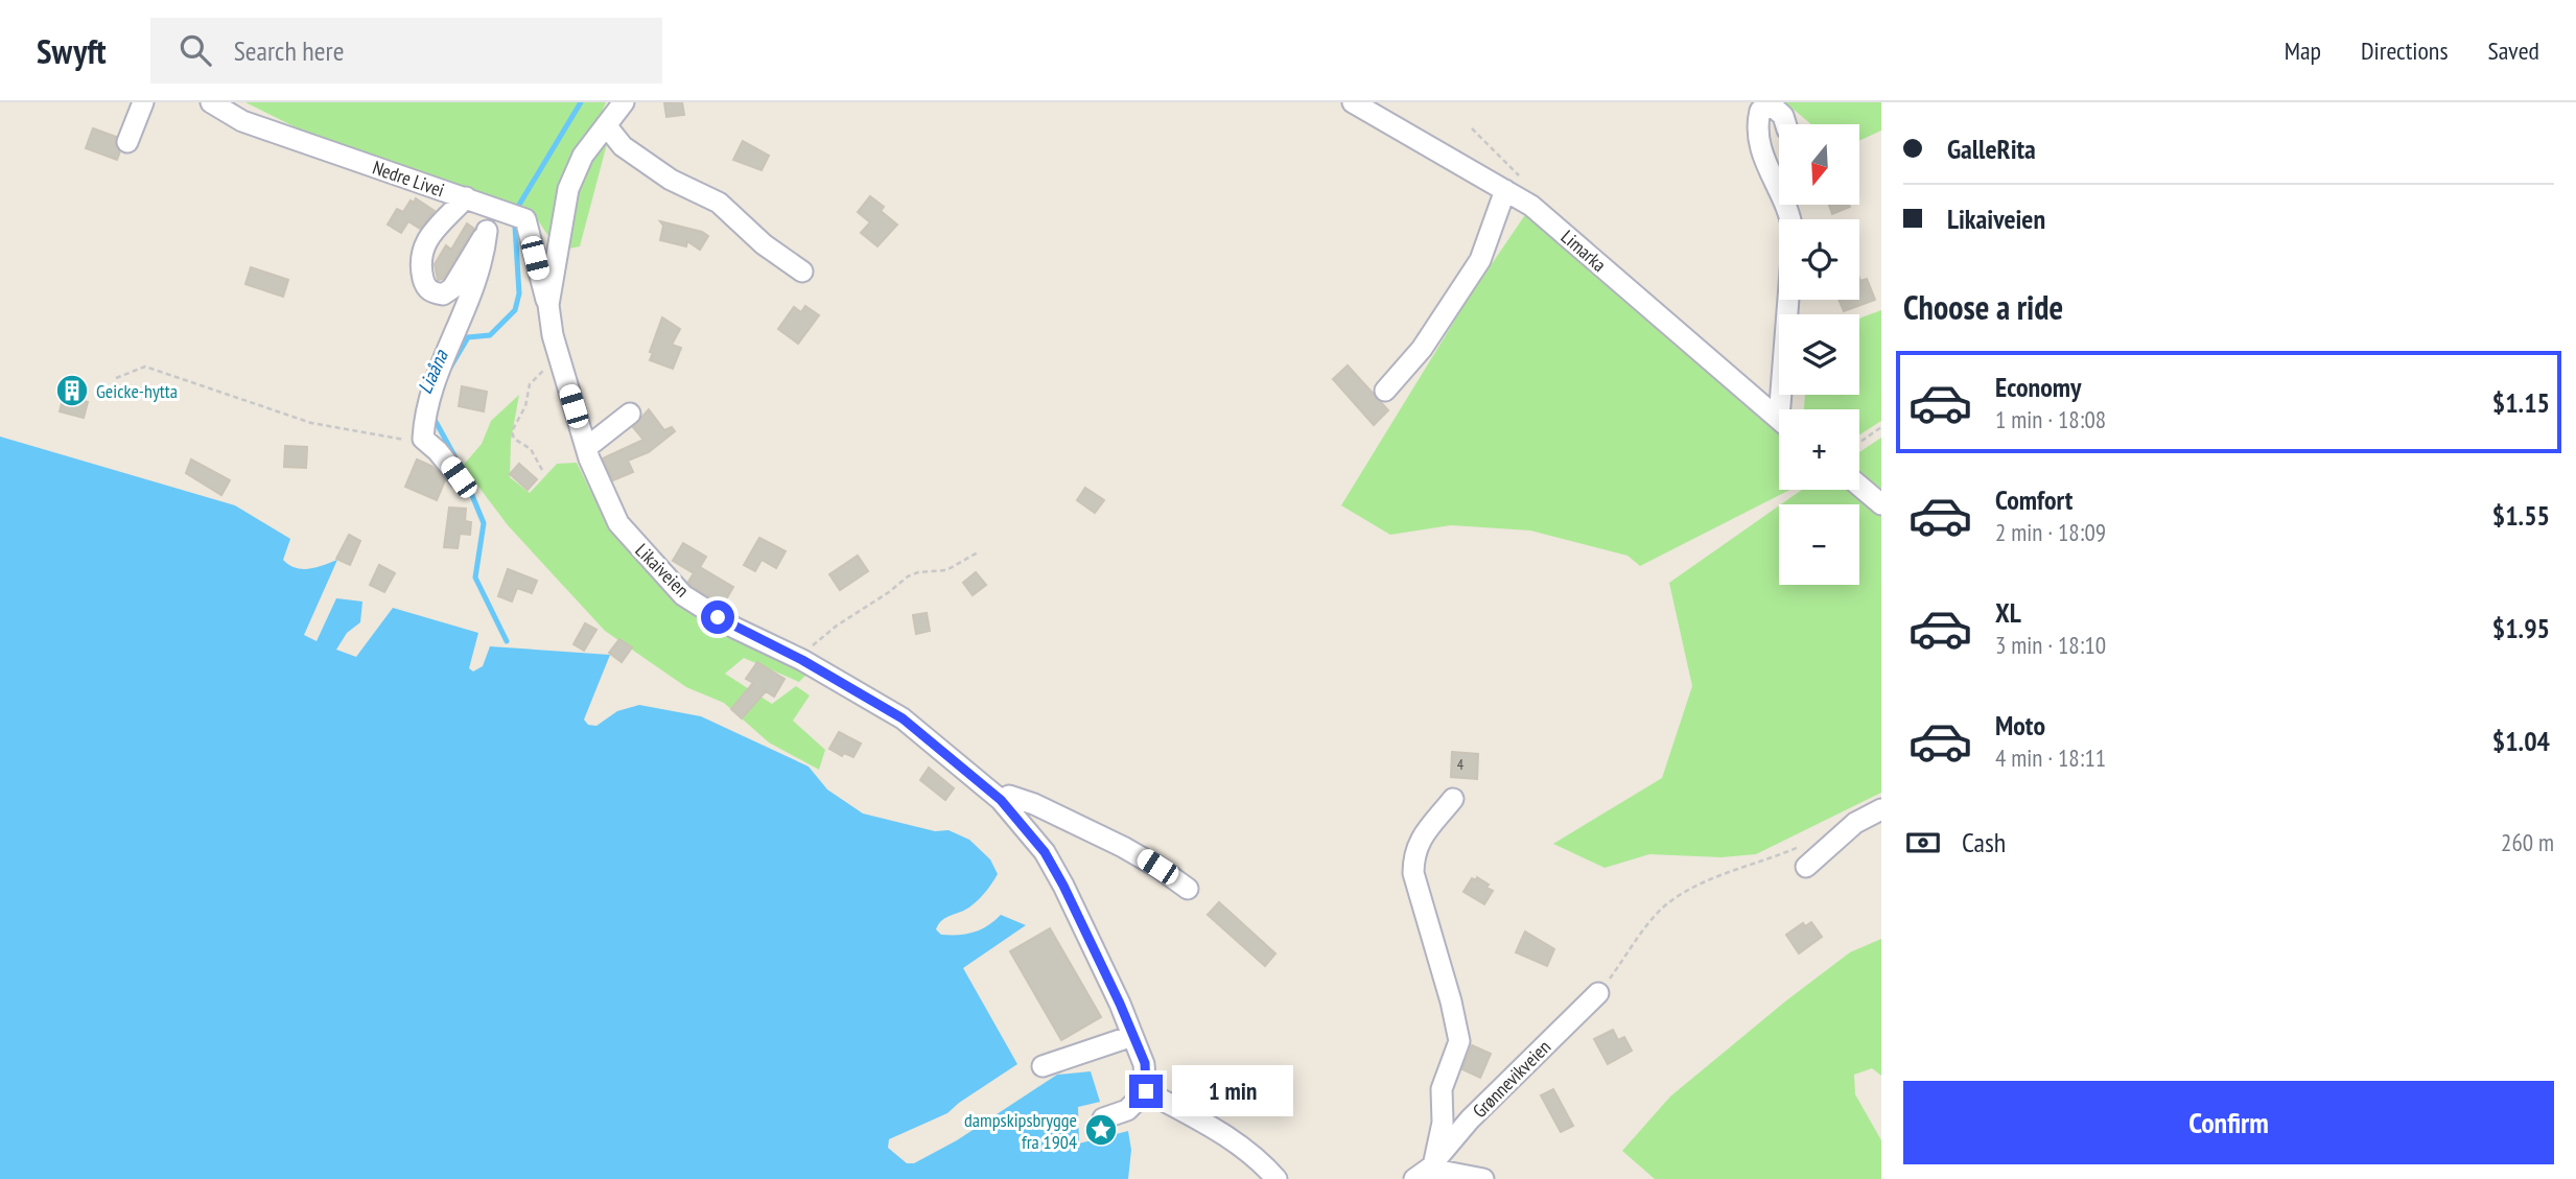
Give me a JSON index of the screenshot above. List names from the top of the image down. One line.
{"streets":{"street":["Nedre Livei","Limarka","Likaiveien","Grønnevikveien"]},"crossings":[["Nedre Livei","Likaiveien"]],"water":["Liaåna"],"places":{"building":["Geicke-hytta"],"place":["dampskipsbrygge fra 1904"]},"house_numbers":["4"],"north":"bottom","page":{"header":"Swyft","search":"Search here","nav":["Map","Directions","Saved"],"banner":["GalleRita","Likaiveien"],"map_buttons":["+","−"],"heading":"Choose a ride","list":[{"name":"Economy","note":"1 min · 18:08","value":"$1.15"},{"name":"Comfort","note":"2 min · 18:09","value":"$1.55"},{"name":"XL","note":"3 min · 18:10","value":"$1.95"},{"name":"Moto","note":"4 min · 18:11","value":"$1.04"}],"pay":["Cash","260 m"],"bubble":"1 min","buttons":"Confirm"}}
